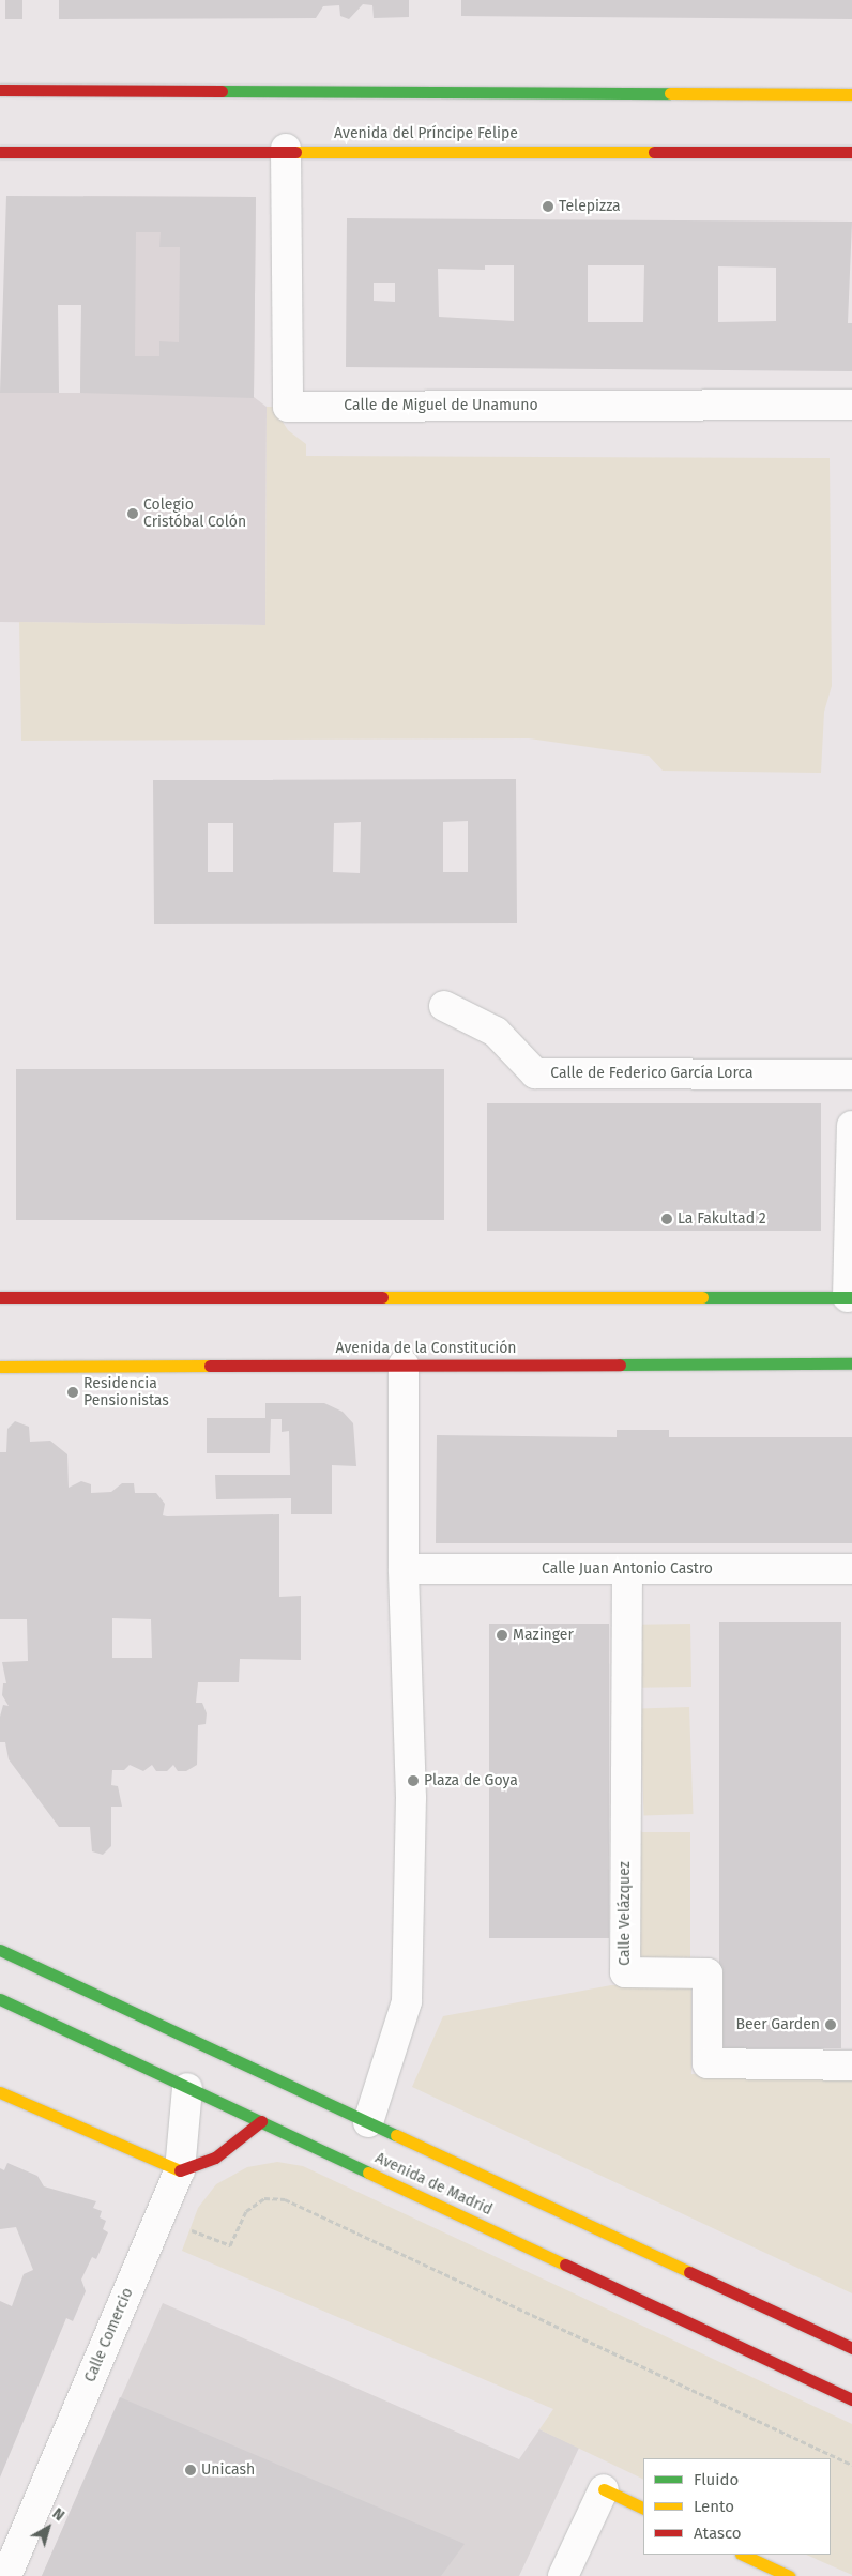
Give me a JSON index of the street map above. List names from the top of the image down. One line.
{"streets":{"street":["Avenida del Príncipe Felipe","Calle de Miguel de Unamuno","Calle de Federico García Lorca","Avenida de la Constitución","Calle Juan Antonio Castro","Calle Velázquez","Avenida de Madrid","Calle Comercio"]},"crossings":[["Avenida del Príncipe Felipe","Calle de Miguel de Unamuno"],["Calle Juan Antonio Castro","Calle Velázquez"],["Avenida de Madrid","Calle Comercio"]],"places":["Telepizza","Colegio Cristóbal Colón","La Fakultad 2","Residencia Pensionistas","Mazinger","Plaza de Goya","Beer Garden","Unicash"],"legend":["Fluido","Lento","Atasco"],"north":"top right"}
